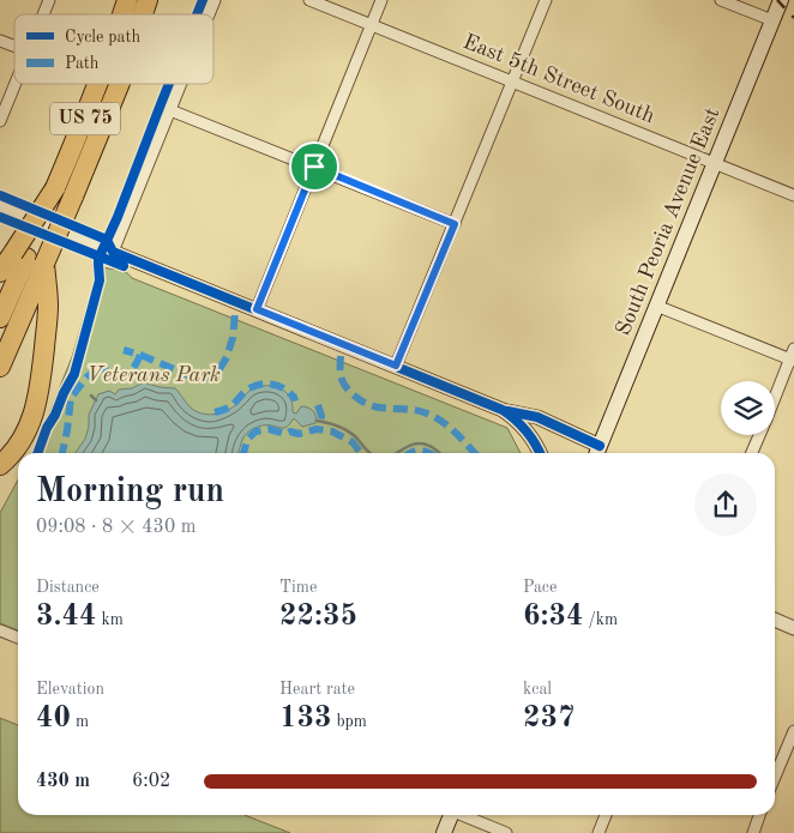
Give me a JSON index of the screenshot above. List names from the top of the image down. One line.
{"streets":{"highway":["US 75"],"main road":["South Peoria Avenue East"],"street":["East 5th Street South"]},"crossings":[["East 5th Street South","South Peoria Avenue East"]],"parks":["Veterans Park"],"legend":["Cycle path","Path"],"page":{"heading":["Morning run","09:08 · 8 × 430 m"],"stats":[["Distance","3.44 km"],["Time","22:35"],["Pace","6:34 /km"],["Elevation","40 m"],["Heart rate","133 bpm"],["kcal","237"]],"list":[{"name":"430 m","note":"6:02"}]}}
